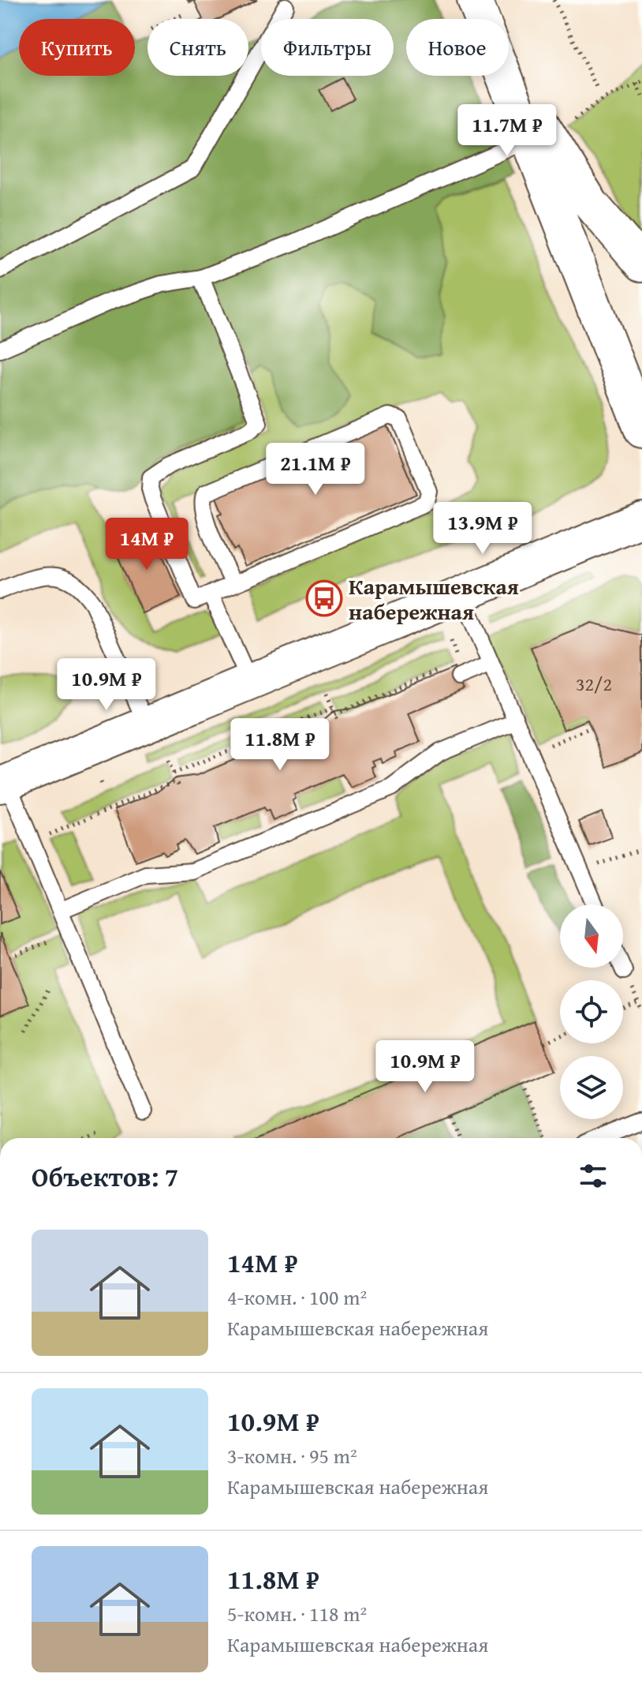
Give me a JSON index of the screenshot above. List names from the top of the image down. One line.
{"places":{"bus stop":["Карамышевская набережная"]},"house_numbers":["32/2"],"north":"bottom","page":{"chip":["Купить","Снять","Фильтры","Новое"],"price":["11.7M ₽","21.1M ₽","13.9M ₽","14M ₽","10.9M ₽","11.8M ₽","10.9M ₽"],"heading":"Объектов: 7","list":[{"name":"14M ₽","note":"4-комн. · 100 m² · Карамышевская набережная"},{"name":"10.9M ₽","note":"3-комн. · 95 m² · Карамышевская набережная"},{"name":"11.8M ₽","note":"5-комн. · 118 m² · Карамышевская набережная"}]}}
